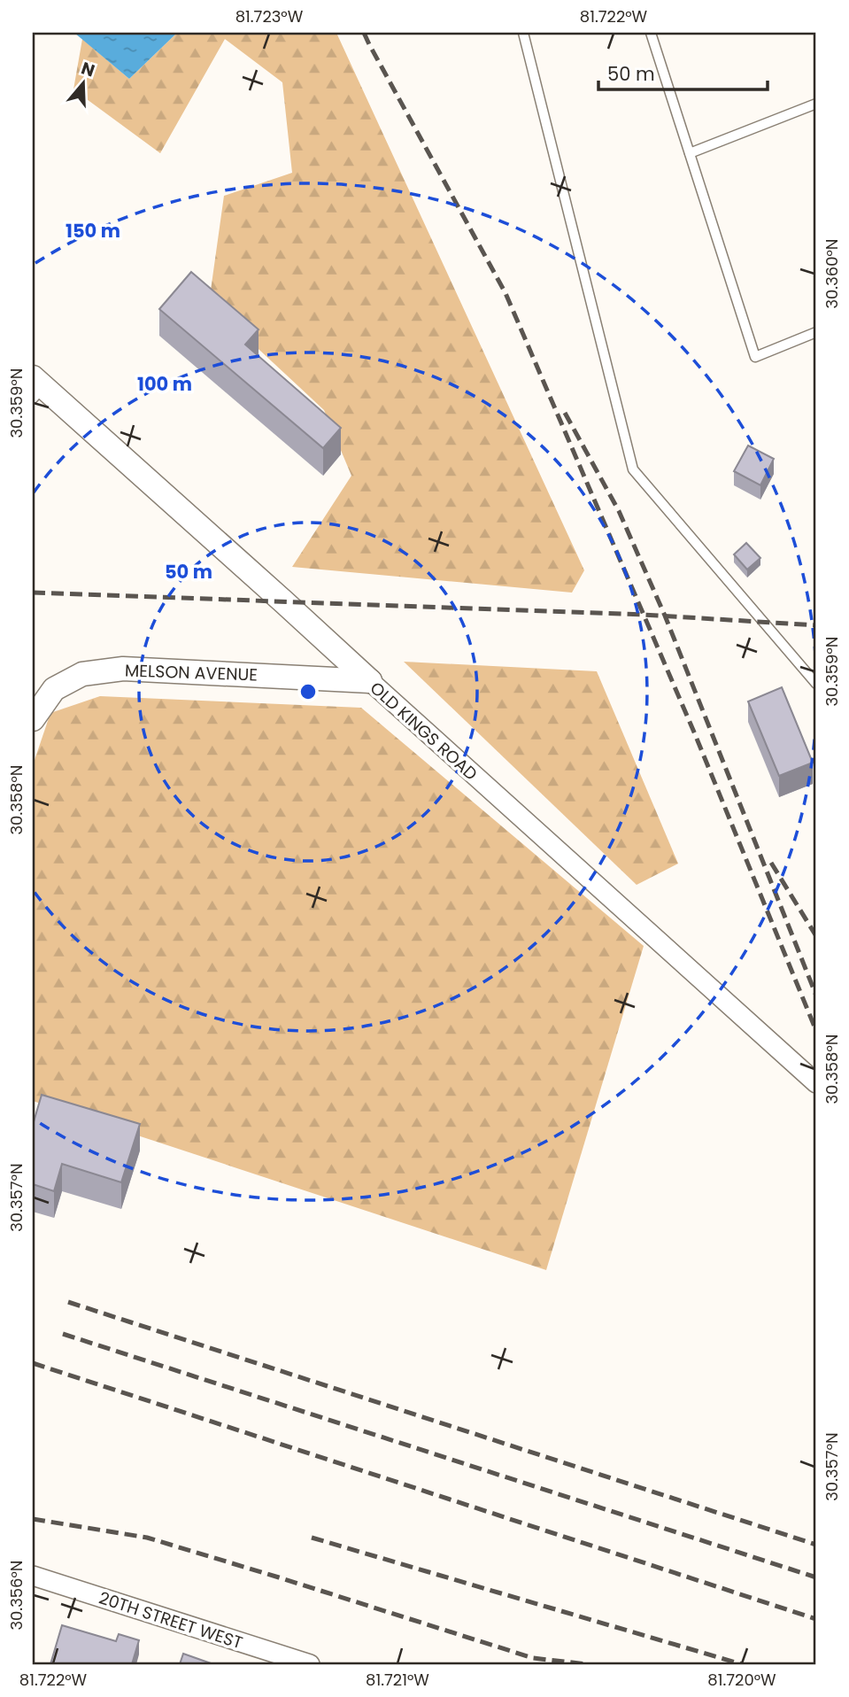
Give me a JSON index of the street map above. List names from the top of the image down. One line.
{"streets":{"street":["MELSON AVENUE","OLD KINGS ROAD","20TH STREET WEST"]},"crossings":[["MELSON AVENUE","OLD KINGS ROAD"]],"scale_bar":"50 m","north":"top","coordinates":["81.723°W","81.722°W","30.360°N","30.359°N","30.358°N","30.357°N","30.356°N","81.721°W","81.720°W"],"rings":["150 m","100 m","50 m"]}
